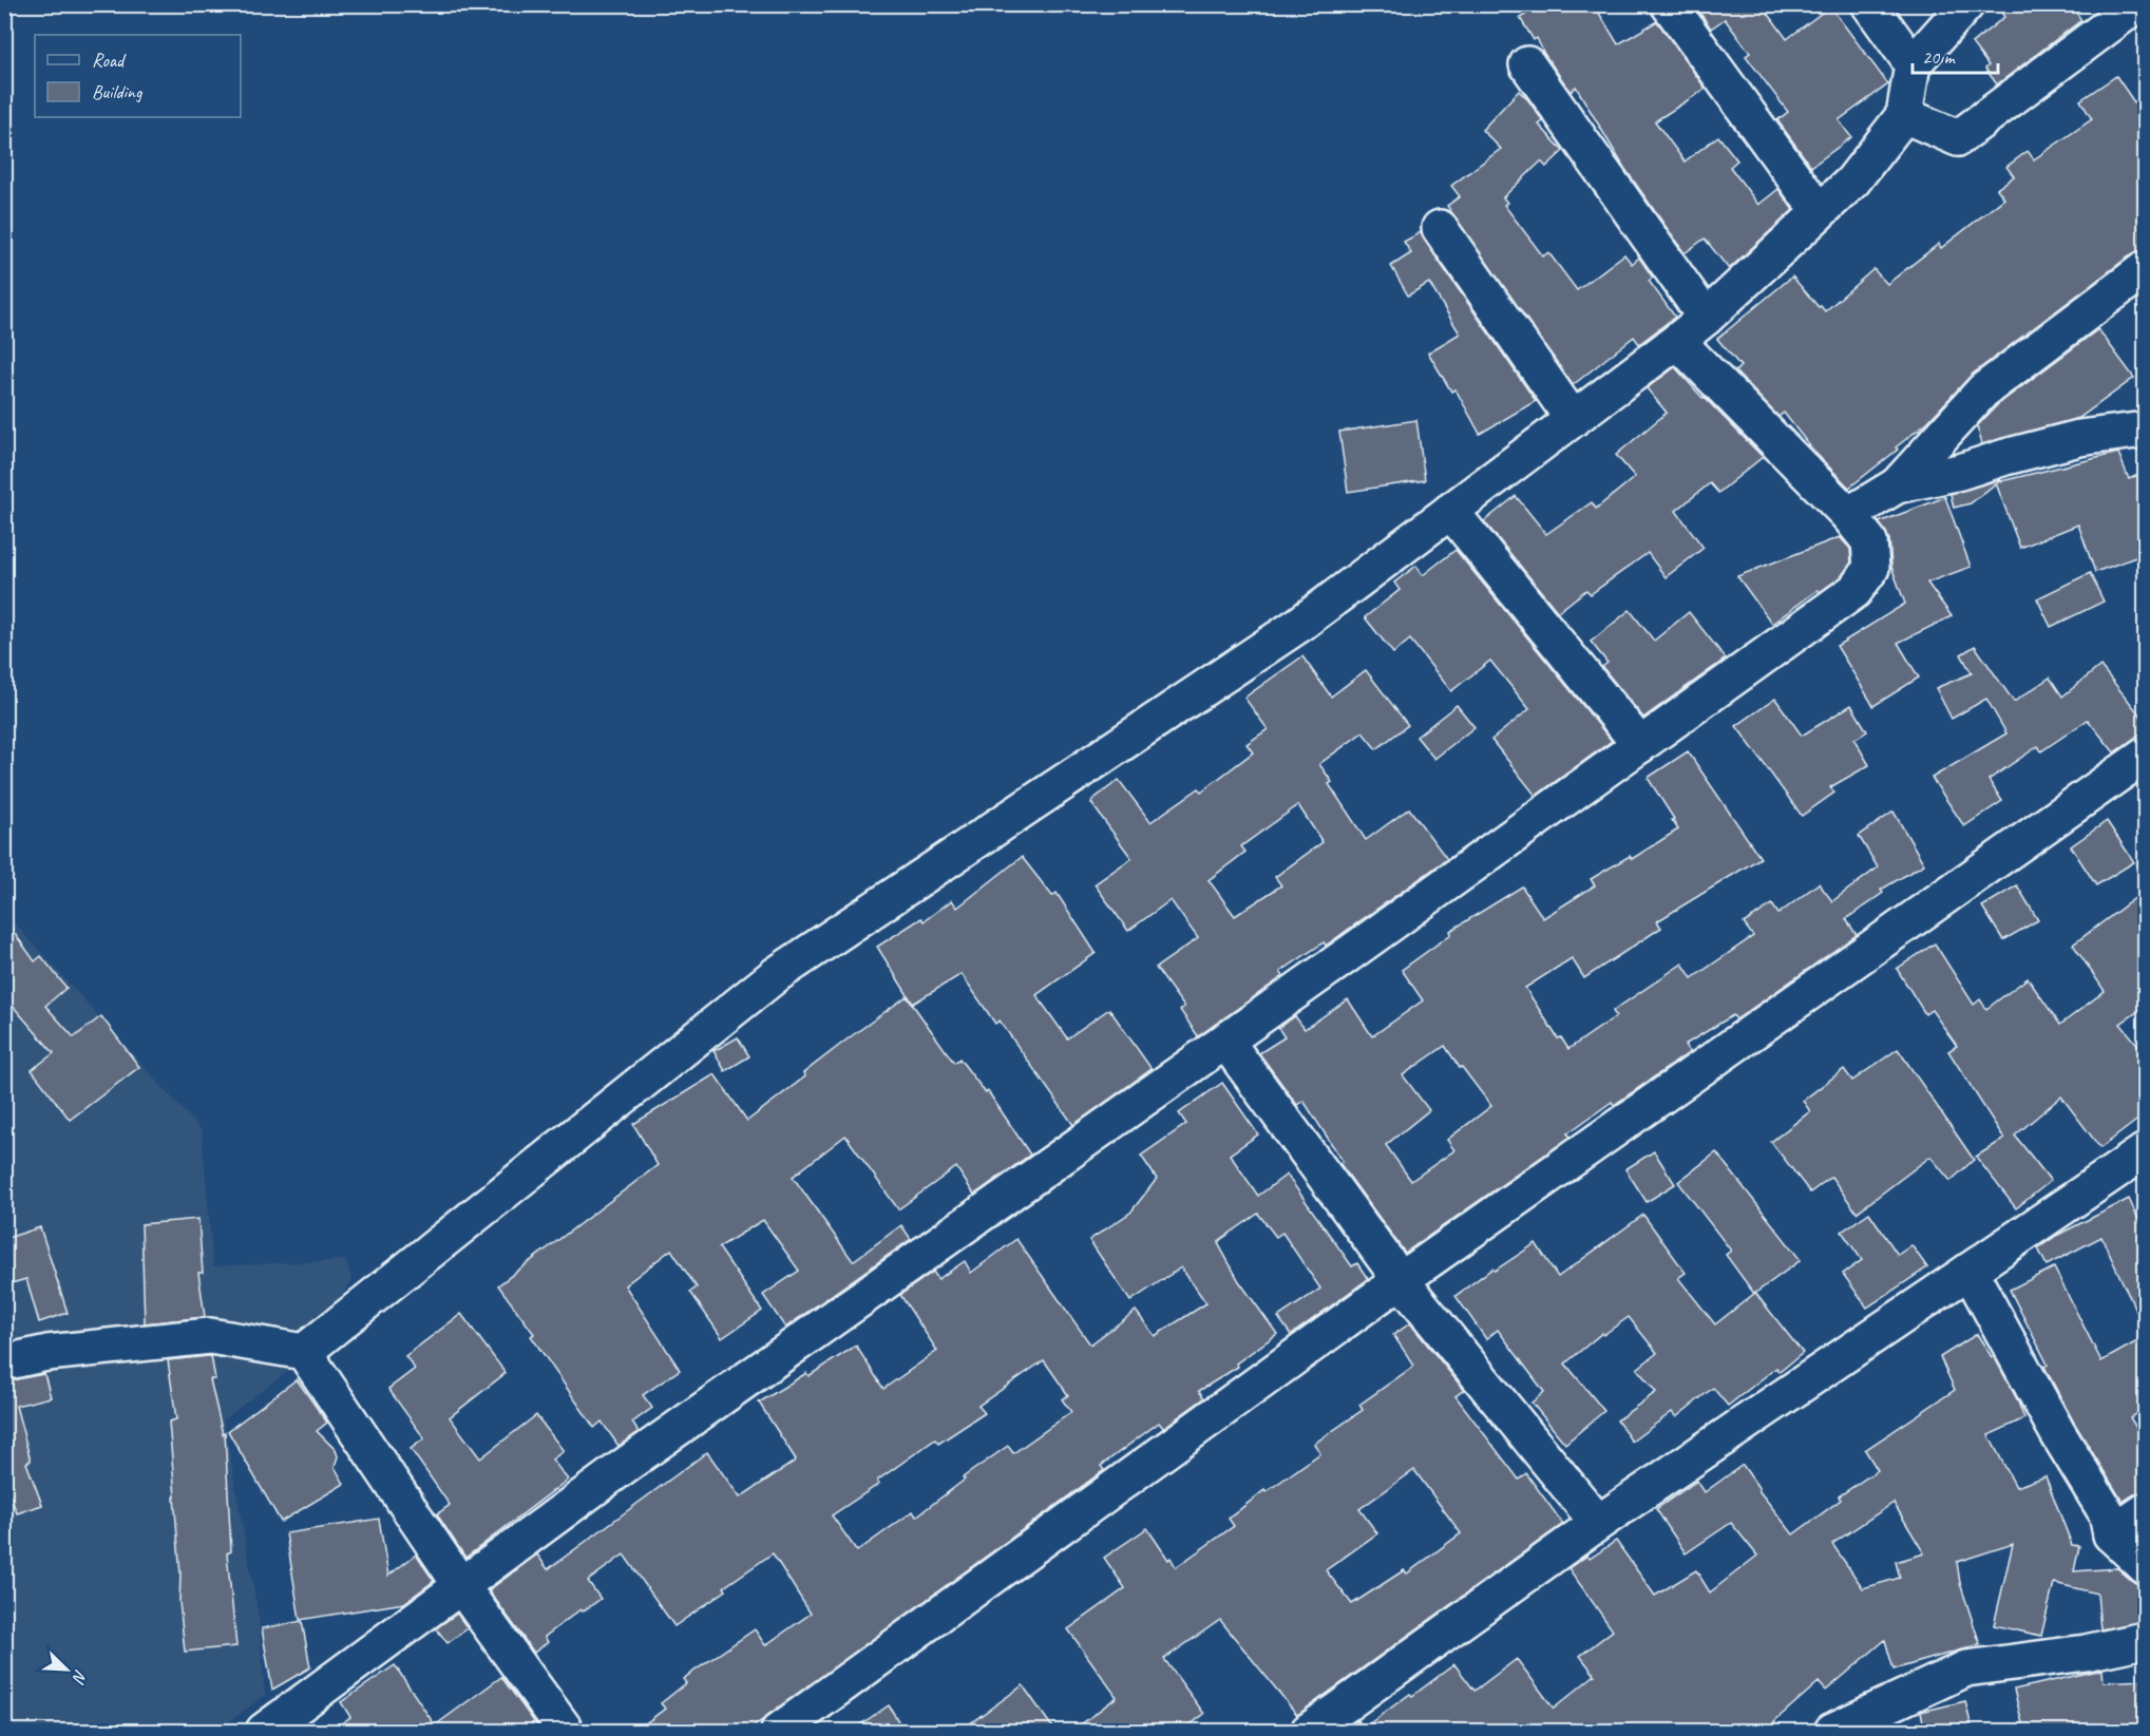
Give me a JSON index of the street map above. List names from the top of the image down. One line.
{"legend":["Road","Building"],"scale_bar":"20 m","north":"bottom right"}
